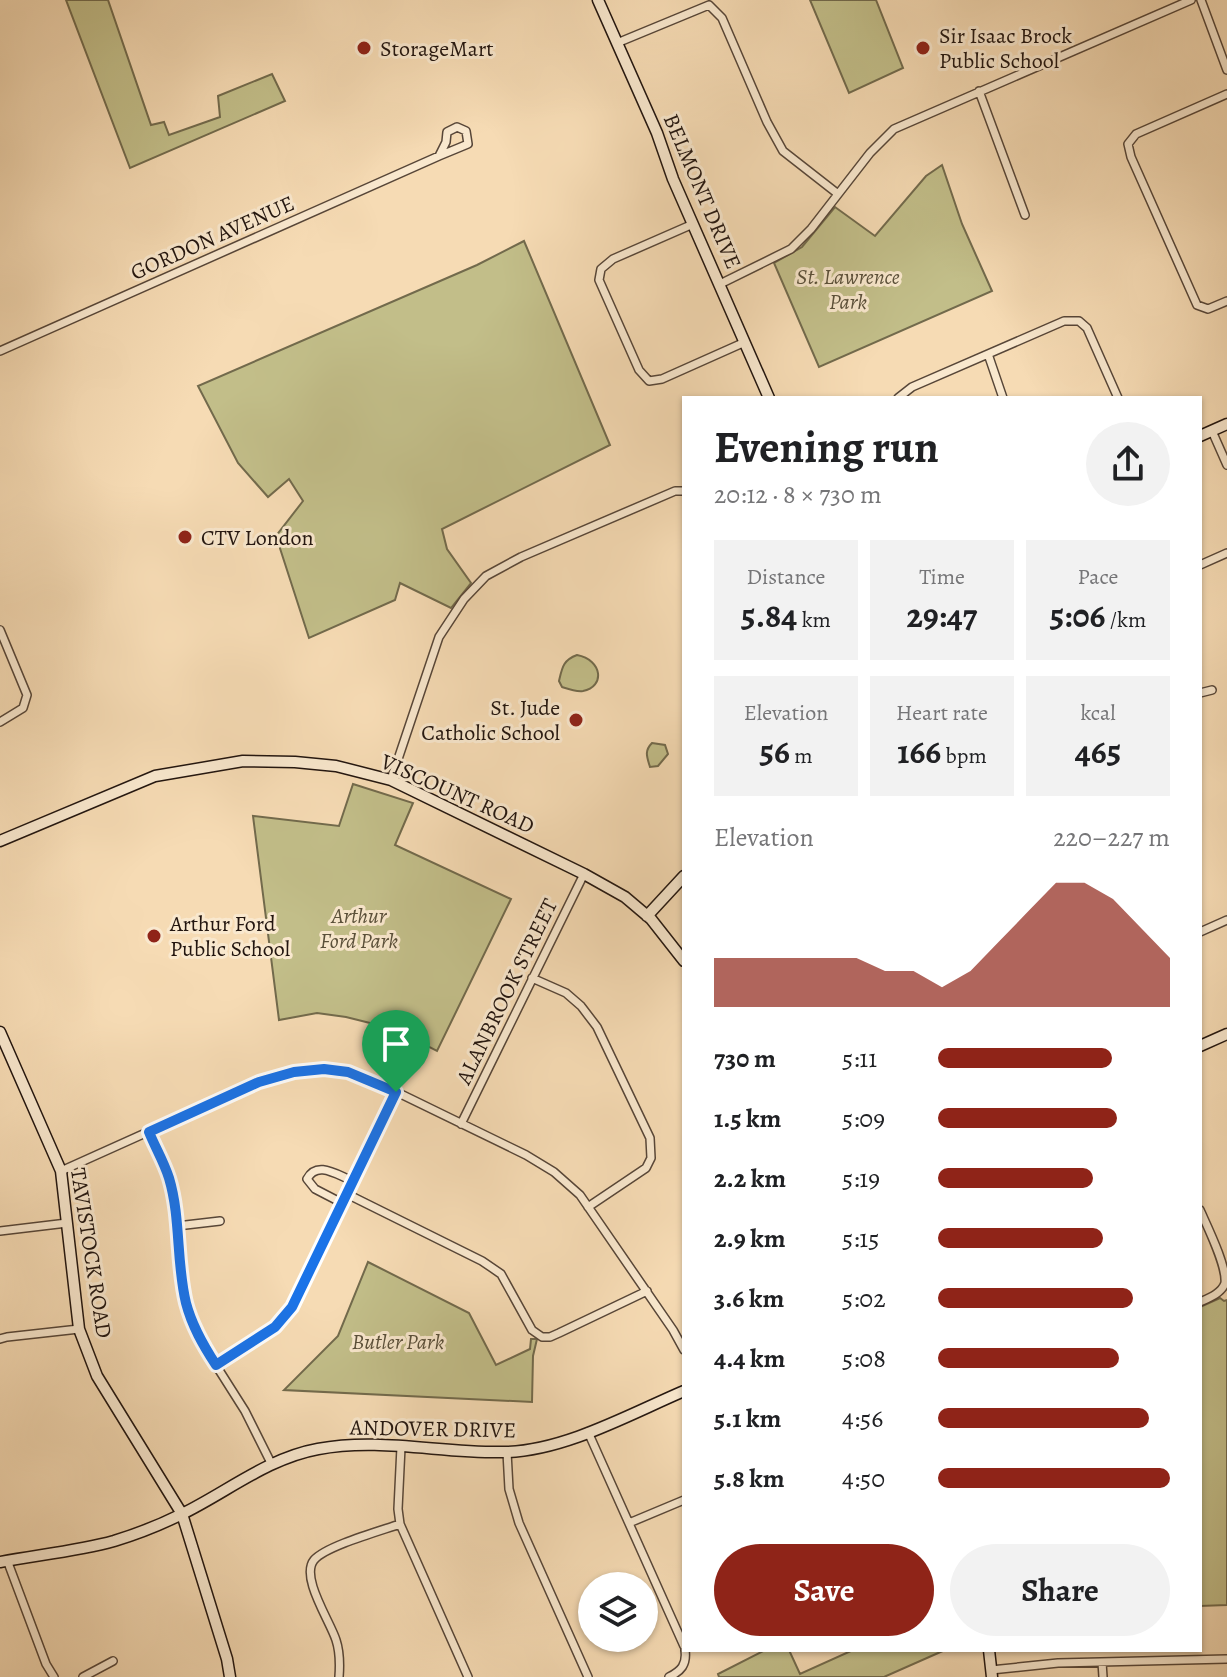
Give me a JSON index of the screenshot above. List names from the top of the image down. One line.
{"streets":{"street":["BELMONT DRIVE","GORDON AVENUE","VISCOUNT ROAD","ALANBROOK STREET","TAVISTOCK ROAD","ANDOVER DRIVE"]},"crossings":[["VISCOUNT ROAD","ALANBROOK STREET"],["TAVISTOCK ROAD","ANDOVER DRIVE"]],"parks":["St. Lawrence Park","Arthur Ford Park","Butler Park"],"places":["StorageMart","Sir Isaac Brock Public School","CTV London","St. Jude Catholic School","Arthur Ford Public School"],"page":{"heading":["Evening run","20:12 · 8 × 730 m"],"stats":[["Distance","5.84 km"],["Time","29:47"],["Pace","5:06 /km"],["Elevation","56 m"],["Heart rate","166 bpm"],["kcal","465"]],"chart":["Elevation","220–227 m"],"list":[{"name":"730 m","note":"5:11"},{"name":"1.5 km","note":"5:09"},{"name":"2.2 km","note":"5:19"},{"name":"2.9 km","note":"5:15"},{"name":"3.6 km","note":"5:02"},{"name":"4.4 km","note":"5:08"},{"name":"5.1 km","note":"4:56"},{"name":"5.8 km","note":"4:50"}],"buttons":["Save","Share"]}}
